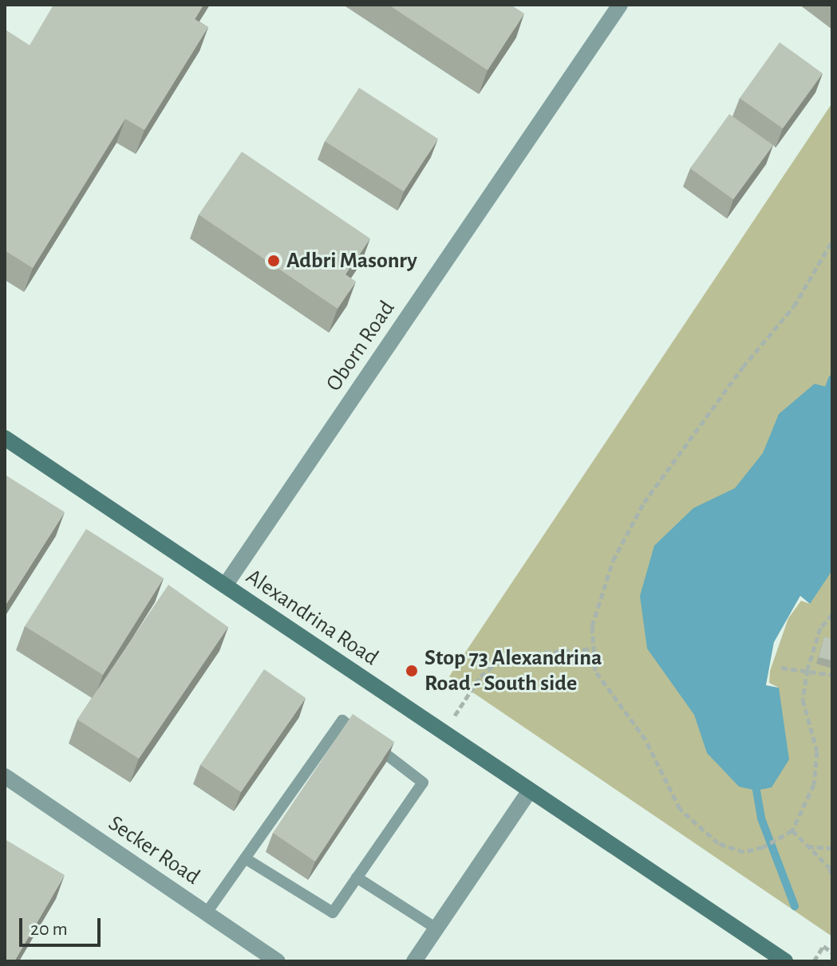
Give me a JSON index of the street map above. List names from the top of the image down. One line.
{"streets":{"main road":["Alexandrina Road"],"street":["Oborn Road","Secker Road"]},"crossings":[["Oborn Road","Alexandrina Road"]],"places":["Adbri Masonry","Stop 73 Alexandrina Road - South side"],"scale_bar":"20 m"}
